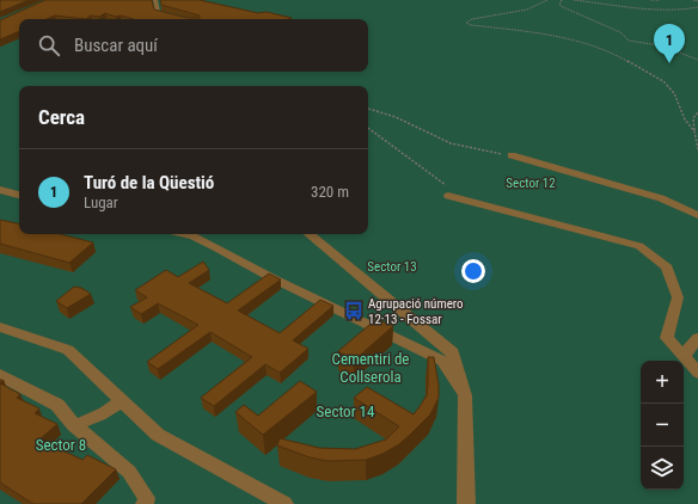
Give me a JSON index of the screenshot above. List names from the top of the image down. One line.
{"parks":["Sector 12","Sector 13","Cementiri de Collserola","Sector 14","Sector 8"],"places":{"bus stop":["Agrupació número 12·13 - Fossar"]},"page":{"search":"Buscar aquí","pins":"1","heading":"Cerca","list":[{"mark":"1","name":"Turó de la Qüestió","note":"Lugar","value":"320 m"}],"map_buttons":["+","−"]}}
